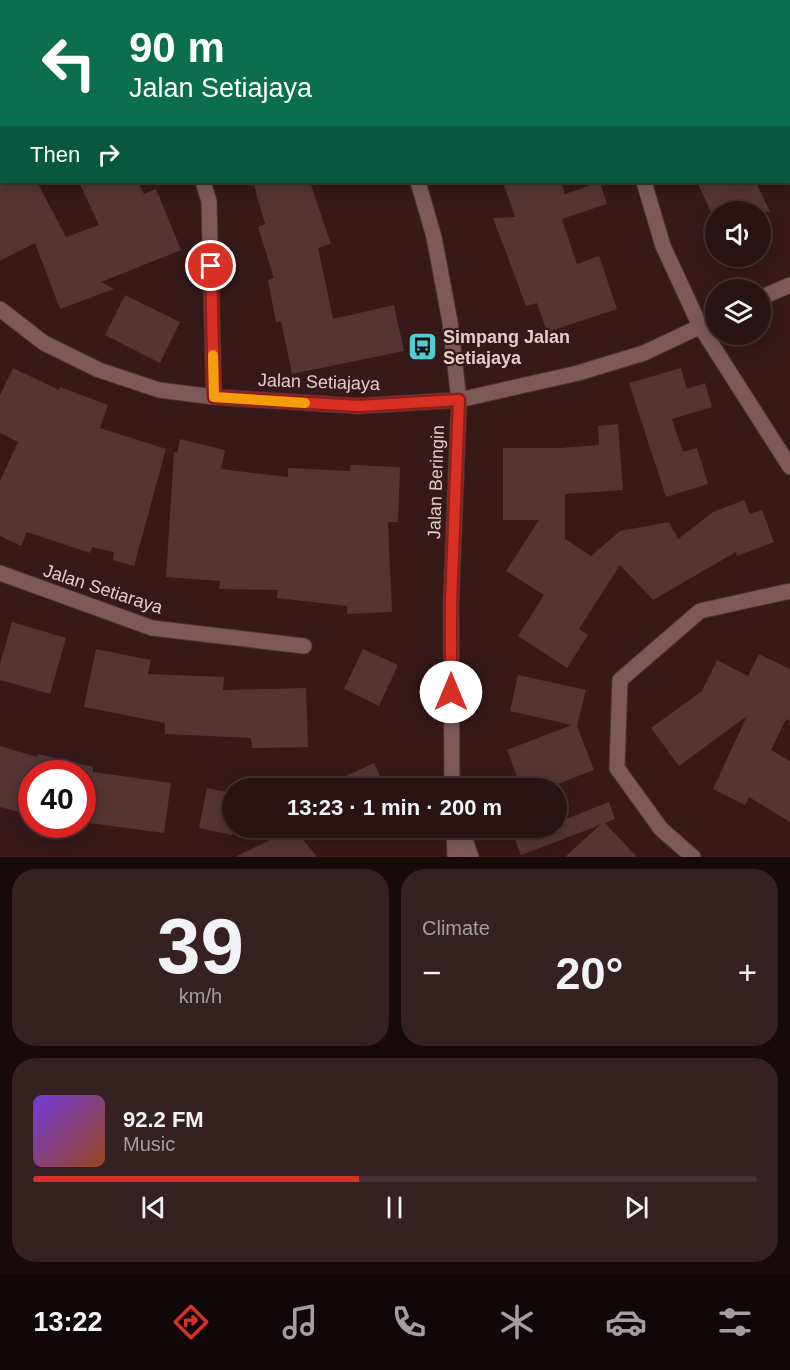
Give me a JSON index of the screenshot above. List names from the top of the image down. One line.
{"streets":{"street":["Jalan Setiajaya","Jalan Beringin","Jalan Setiaraya"]},"crossings":[["Jalan Setiajaya","Jalan Beringin"]],"places":{"bus stop":["Simpang Jalan Setiajaya"]},"page":{"turn":["90 m","Jalan Setiajaya"],"then":"Then","limit":"40","trip":"13:23 · 1 min · 200 m","tile":[["39","km/h"],"Climate"],"heat":["−","20°","+"],"song":["92.2 FM","Music"],"tabs":"13:22"}}
